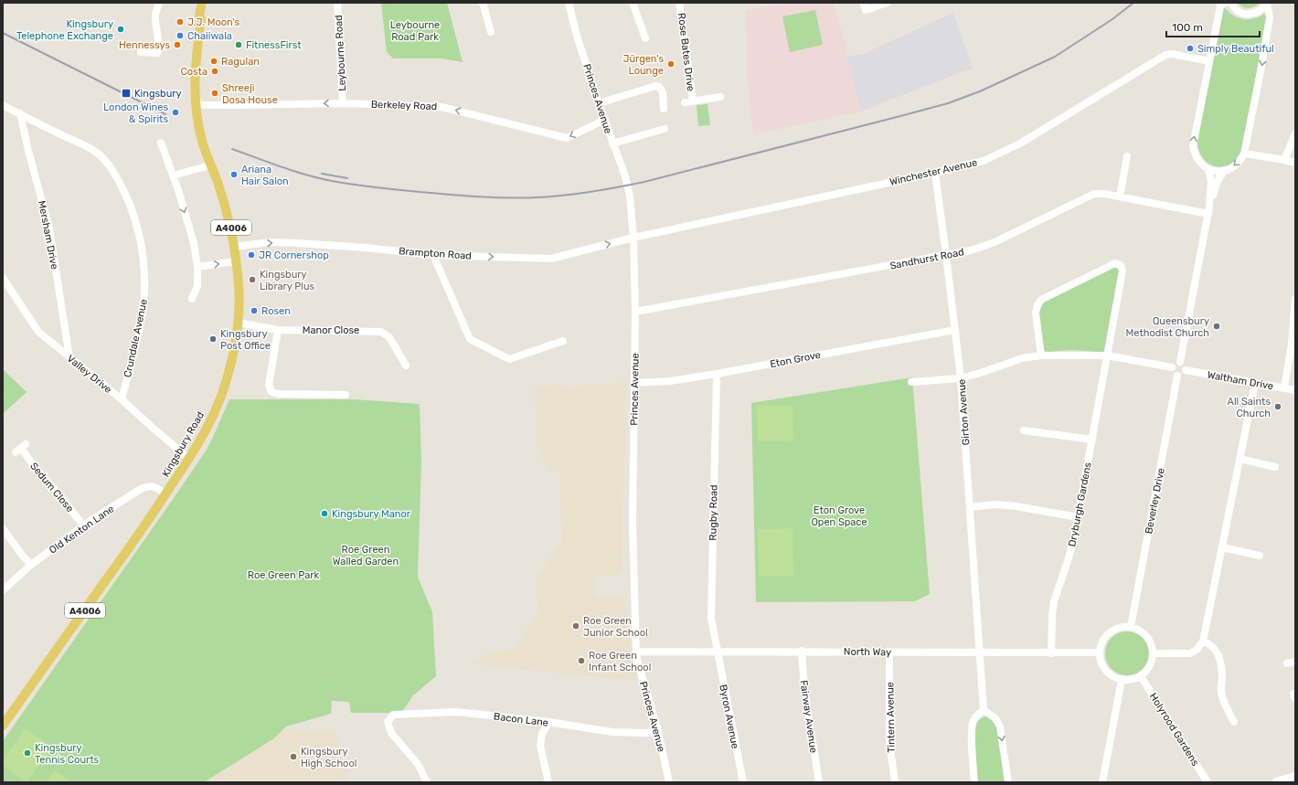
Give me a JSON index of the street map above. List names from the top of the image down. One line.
{"streets":{"main road":["A4006","Kingsbury Road"],"street":["Rose Bates Drive","Leybourne Road","Princes Avenue","Berkeley Road","Winchester Avenue","Mersham Drive","Brampton Road","Sandhurst Road","Manor Close","Crundale Avenue","Eton Grove","Valley Drive","Waltham Drive","Girton Avenue","Sedum Close","Beverley Drive","Dryburgh Gardens","Rugby Road","Old Kenton Lane","North Way","Byron Avenue","Fairway Avenue","Tintern Avenue","Bacon Lane","Holyrood Gardens"]},"crossings":[["Leybourne Road","Berkeley Road"],["Princes Avenue","Berkeley Road"],["Princes Avenue","Winchester Avenue"],["Princes Avenue","Brampton Road"],["Princes Avenue","Sandhurst Road"],["Princes Avenue","Eton Grove"],["Princes Avenue","North Way"],["Princes Avenue","Bacon Lane"],["Berkeley Road","Kingsbury Road"],["Winchester Avenue","Brampton Road"],["Winchester Avenue","Girton Avenue"],["Mersham Drive","Crundale Avenue"],["Mersham Drive","Valley Drive"],["Brampton Road","Kingsbury Road"],["Sandhurst Road","Girton Avenue"],["Manor Close","Kingsbury Road"],["Crundale Avenue","Valley Drive"],["Eton Grove","Girton Avenue"],["Eton Grove","Rugby Road"],["Valley Drive","Kingsbury Road"],["Waltham Drive","Beverley Drive"],["Girton Avenue","North Way"],["Kingsbury Road","Old Kenton Lane"],["Sedum Close","Old Kenton Lane"],["Beverley Drive","North Way"],["Beverley Drive","Holyrood Gardens"],["Dryburgh Gardens","North Way"],["Rugby Road","North Way"],["Rugby Road","Byron Avenue"],["North Way","Byron Avenue"],["North Way","Fairway Avenue"],["North Way","Tintern Avenue"],["North Way","Holyrood Gardens"]],"one_way":["Berkeley Road","Brampton Road"],"parks":["Leybourne Road Park","Eton Grove Open Space","Roe Green Walled Garden","Roe Green Park"],"places":{"other":["J.J. Moon's","Kingsbury Telephone Exchange","Chaiiwala","Hennessys","FitnessFirst","Simply Beautiful","Ragulan","Jürgen's Lounge","Costa","Shreeji Dosa House","London Wines & Spirits","Ariana Hair Salon","JR Cornershop","Kingsbury Library Plus","Rosen","Queensbury Methodist Church","Kingsbury Post Office","All Saints Church","Kingsbury Manor","Roe Green Junior School","Roe Green Infant School","Kingsbury Tennis Courts","Kingsbury High School"],"transit":["Kingsbury"]},"scale_bar":"100 m"}
